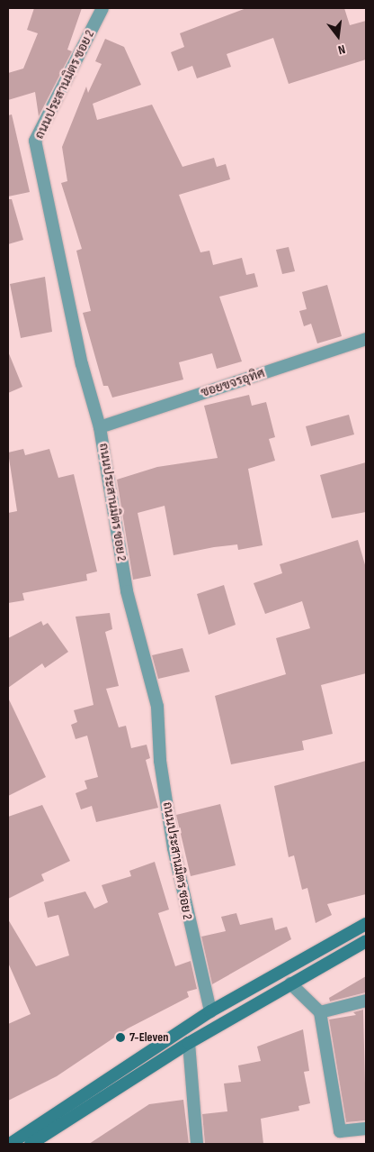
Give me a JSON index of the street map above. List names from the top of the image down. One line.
{"streets":{"street":["ถนนประสานมิตร ซอย 2","ซอยขจรอุทิศ"]},"crossings":[["ถนนประสานมิตร ซอย 2","ซอยขจรอุทิศ"]],"places":["7-Eleven"],"north":"bottom"}
